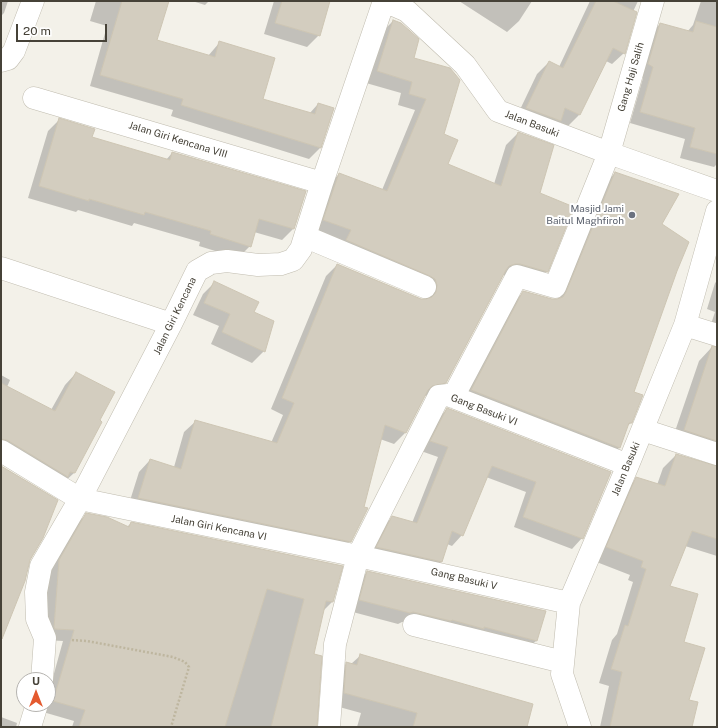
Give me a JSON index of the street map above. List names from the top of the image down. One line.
{"streets":{"street":["Gang Haji Salih","Jalan Basuki","Jalan Giri Kencana VIII","Jalan Giri Kencana","Gang Basuki VI","Jalan Giri Kencana VI","Gang Basuki V"]},"crossings":[["Gang Haji Salih","Jalan Basuki"],["Gang Haji Salih","Gang Basuki VI"],["Jalan Basuki","Jalan Giri Kencana"],["Jalan Basuki","Gang Basuki VI"],["Jalan Basuki","Gang Basuki V"],["Jalan Giri Kencana VIII","Jalan Giri Kencana"],["Jalan Giri Kencana","Jalan Giri Kencana VI"],["Gang Basuki VI","Jalan Giri Kencana VI"],["Gang Basuki VI","Gang Basuki V"],["Jalan Giri Kencana VI","Gang Basuki V"]],"places":["Masjid Jami Baitul Maghfiroh"],"scale_bar":"20 m","north":"top"}
